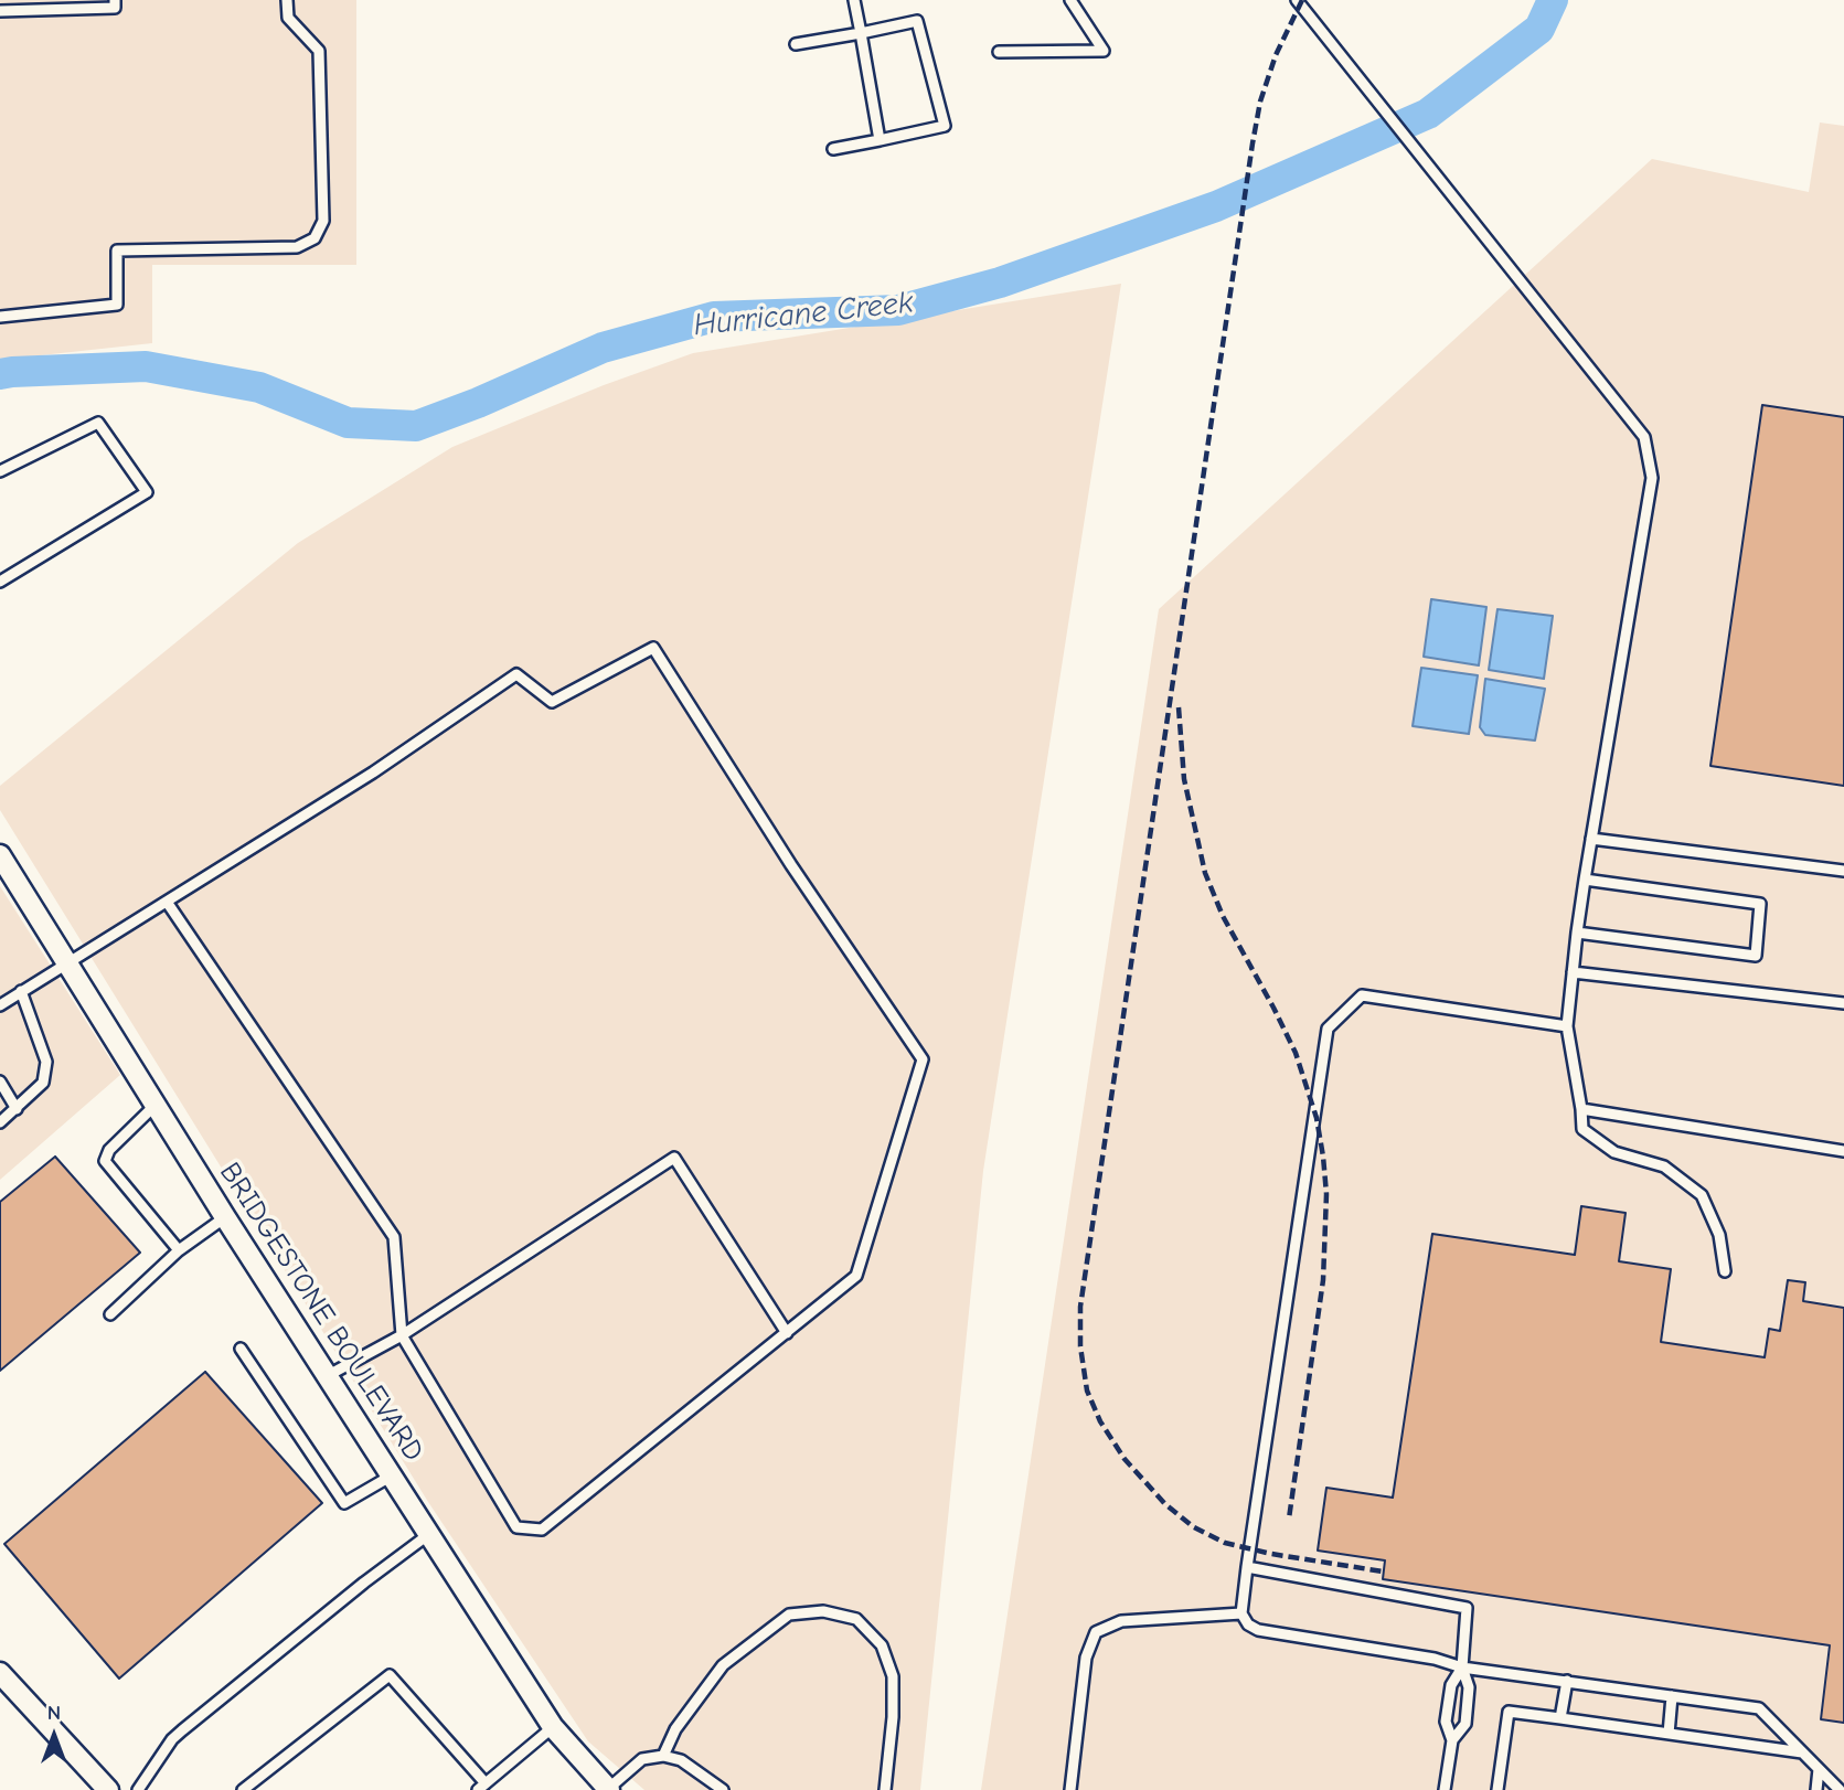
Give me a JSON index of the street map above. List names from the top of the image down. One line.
{"streets":{"street":["BRIDGESTONE BOULEVARD"]},"water":["Hurricane Creek"],"north":"top"}
